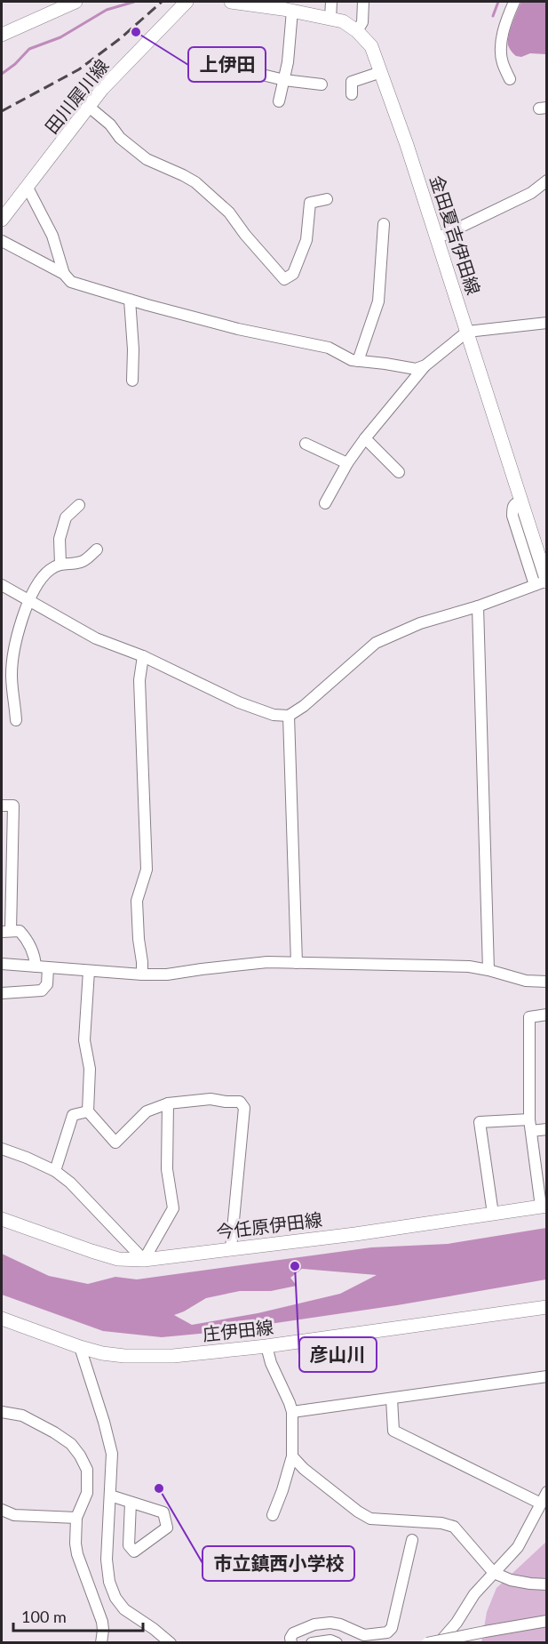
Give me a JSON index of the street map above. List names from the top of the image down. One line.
{"streets":{"main road":["田川犀川線","金田夏吉伊田線","今任原伊田線","庄伊田線"]},"places":["上伊田","彦山川","市立鎮西小学校"],"scale_bar":"100 m"}
